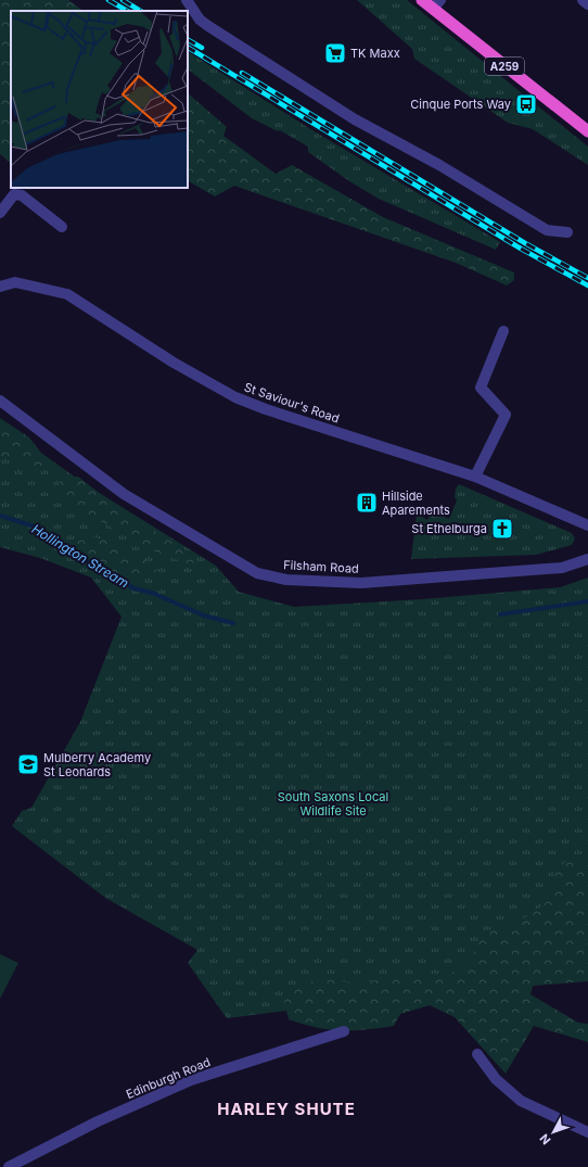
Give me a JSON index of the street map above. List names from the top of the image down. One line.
{"streets":{"highway":["A259"],"street":["St Saviour's Road","Filsham Road","Edinburgh Road"]},"districts":["HARLEY SHUTE"],"water":["Hollington Stream"],"parks":["South Saxons Local Wildlife Site"],"places":{"supermarket":["TK Maxx"],"bus stop":["Cinque Ports Way"],"building":["Hillside Aparements"],"church":["St Ethelburga"],"school or university":["Mulberry Academy St Leonards"]},"north":"bottom left"}
